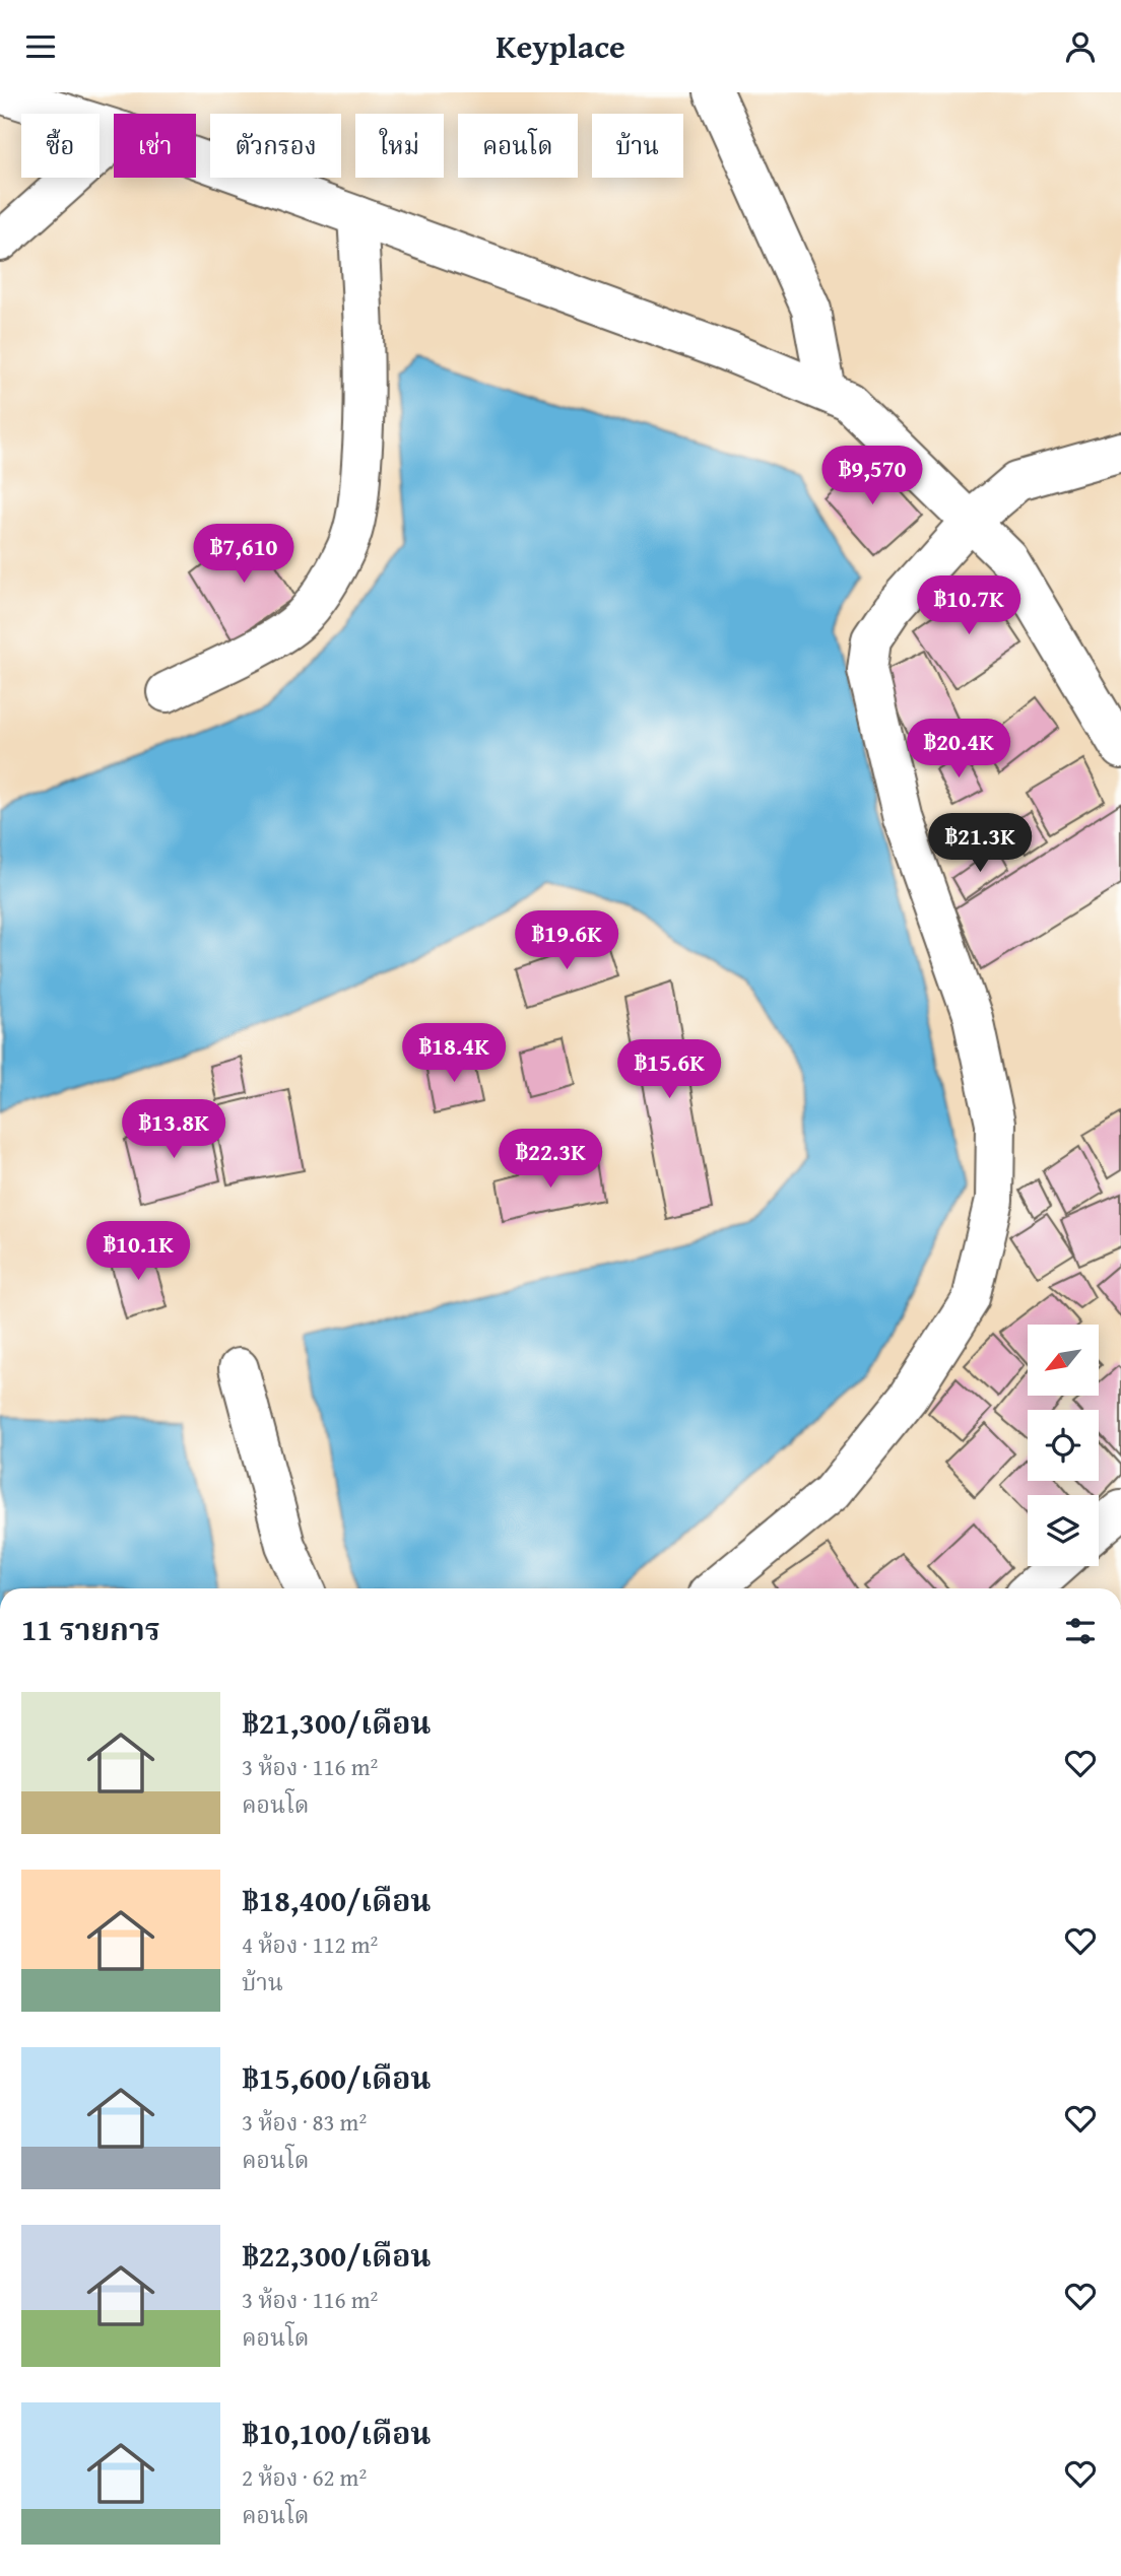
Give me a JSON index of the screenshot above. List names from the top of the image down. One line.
{"north":"bottom left","page":{"header":"Keyplace","chip":["ซื้อ","เช่า","ตัวกรอง","ใหม่","คอนโด","บ้าน"],"price":["฿9,570","฿7,610","฿10.7K","฿20.4K","฿21.3K","฿19.6K","฿18.4K","฿15.6K","฿13.8K","฿22.3K","฿10.1K"],"heading":"11 รายการ","list":[{"name":"฿21,300/เดือน","note":"3 ห้อง · 116 m² · คอนโด"},{"name":"฿18,400/เดือน","note":"4 ห้อง · 112 m² · บ้าน"},{"name":"฿15,600/เดือน","note":"3 ห้อง · 83 m² · คอนโด"},{"name":"฿22,300/เดือน","note":"3 ห้อง · 116 m² · คอนโด"},{"name":"฿10,100/เดือน","note":"2 ห้อง · 62 m² · คอนโด"}]}}
